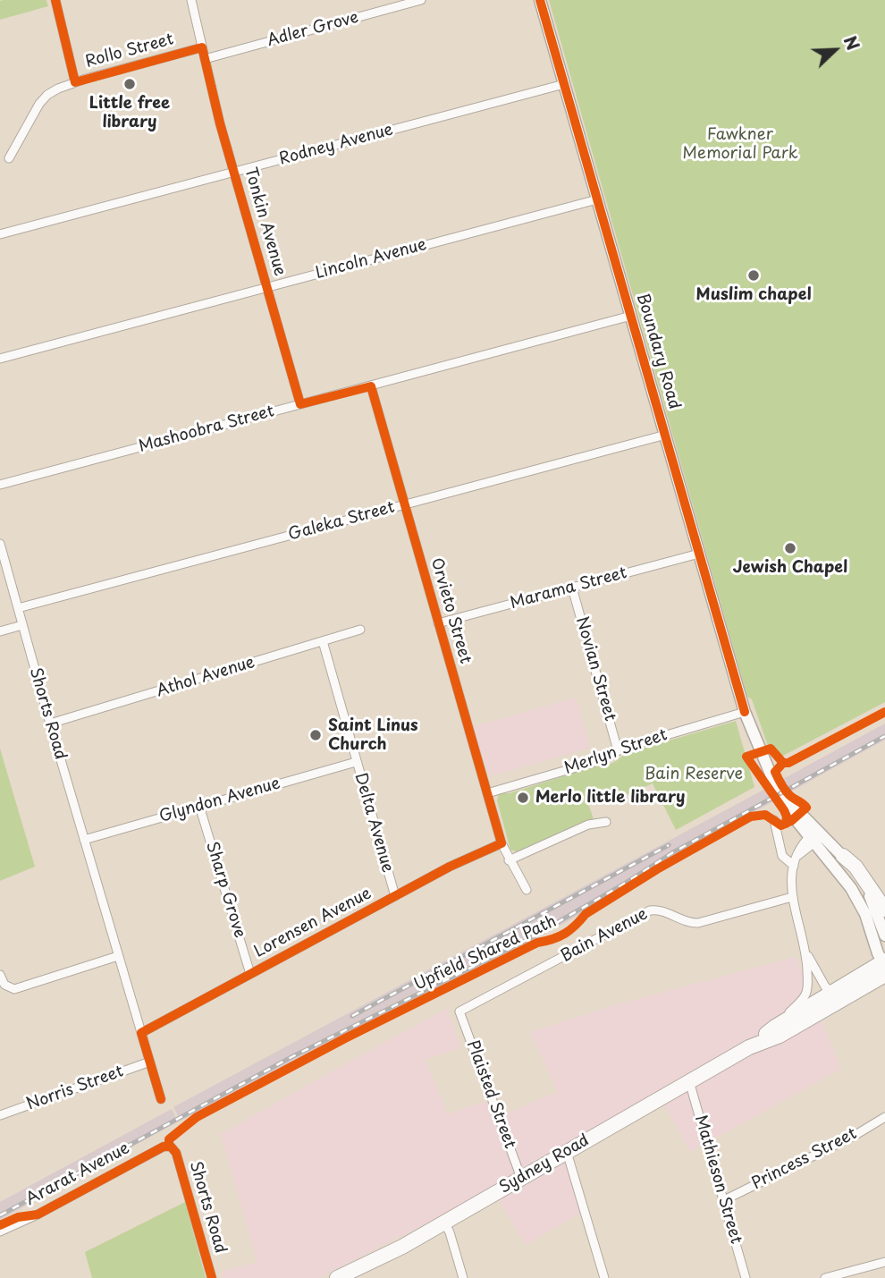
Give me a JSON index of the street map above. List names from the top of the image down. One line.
{"streets":{"highway":["Sydney Road"],"main road":["Boundary Road"],"street":["Adler Grove","Rollo Street","Rodney Avenue","Tonkin Avenue","Lincoln Avenue","Mashoobra Street","Galeka Street","Marama Street","Orvieto Street","Novian Street","Athol Avenue","Shorts Road","Merlyn Street","Glyndon Avenue","Delta Avenue","Sharp Grove","Lorensen Avenue","Bain Avenue","Norris Street","Plaisted Street","Princess Street","Ararat Avenue","Mathieson Street"],"cycle path":["Upfield Shared Path"]},"crossings":[["Adler Grove","Tonkin Avenue"],["Rollo Street","Tonkin Avenue"],["Rodney Avenue","Tonkin Avenue"],["Rodney Avenue","Boundary Road"],["Tonkin Avenue","Lincoln Avenue"],["Tonkin Avenue","Mashoobra Street"],["Lincoln Avenue","Boundary Road"],["Boundary Road","Mashoobra Street"],["Boundary Road","Galeka Street"],["Boundary Road","Marama Street"],["Boundary Road","Merlyn Street"],["Boundary Road","Sydney Road"],["Mashoobra Street","Orvieto Street"],["Galeka Street","Orvieto Street"],["Galeka Street","Shorts Road"],["Marama Street","Orvieto Street"],["Marama Street","Novian Street"],["Orvieto Street","Merlyn Street"],["Orvieto Street","Lorensen Avenue"],["Novian Street","Merlyn Street"],["Athol Avenue","Shorts Road"],["Athol Avenue","Delta Avenue"],["Shorts Road","Glyndon Avenue"],["Shorts Road","Lorensen Avenue"],["Shorts Road","Norris Street"],["Shorts Road","Ararat Avenue"],["Glyndon Avenue","Delta Avenue"],["Glyndon Avenue","Sharp Grove"],["Delta Avenue","Lorensen Avenue"],["Sharp Grove","Lorensen Avenue"],["Bain Avenue","Plaisted Street"],["Plaisted Street","Sydney Road"],["Princess Street","Mathieson Street"],["Sydney Road","Mathieson Street"]],"parks":["Fawkner Memorial Park","Bain Reserve"],"places":["Little free library","Muslim chapel","Jewish Chapel","Saint Linus Church","Merlo little library"],"north":"top right"}
